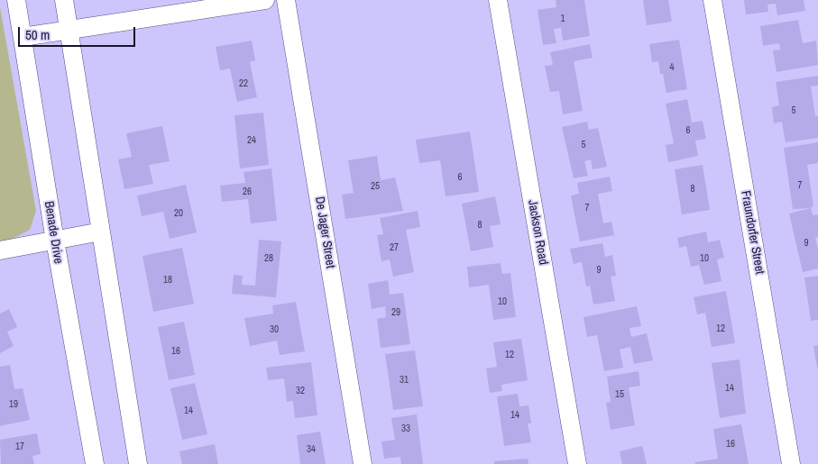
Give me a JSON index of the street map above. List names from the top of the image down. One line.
{"streets":{"street":["Benade Drive","De Jager Street","Jackson Road","Fraundorfer Street"]},"house_numbers":["1","4","22","5","6","24","5","6","7","25","8","26","7","20","8","9","27","28","10","9","18","10","29","12","30","16","12","31","14","32","15","19","14","14","33","16","17","34"],"scale_bar":"50 m"}
